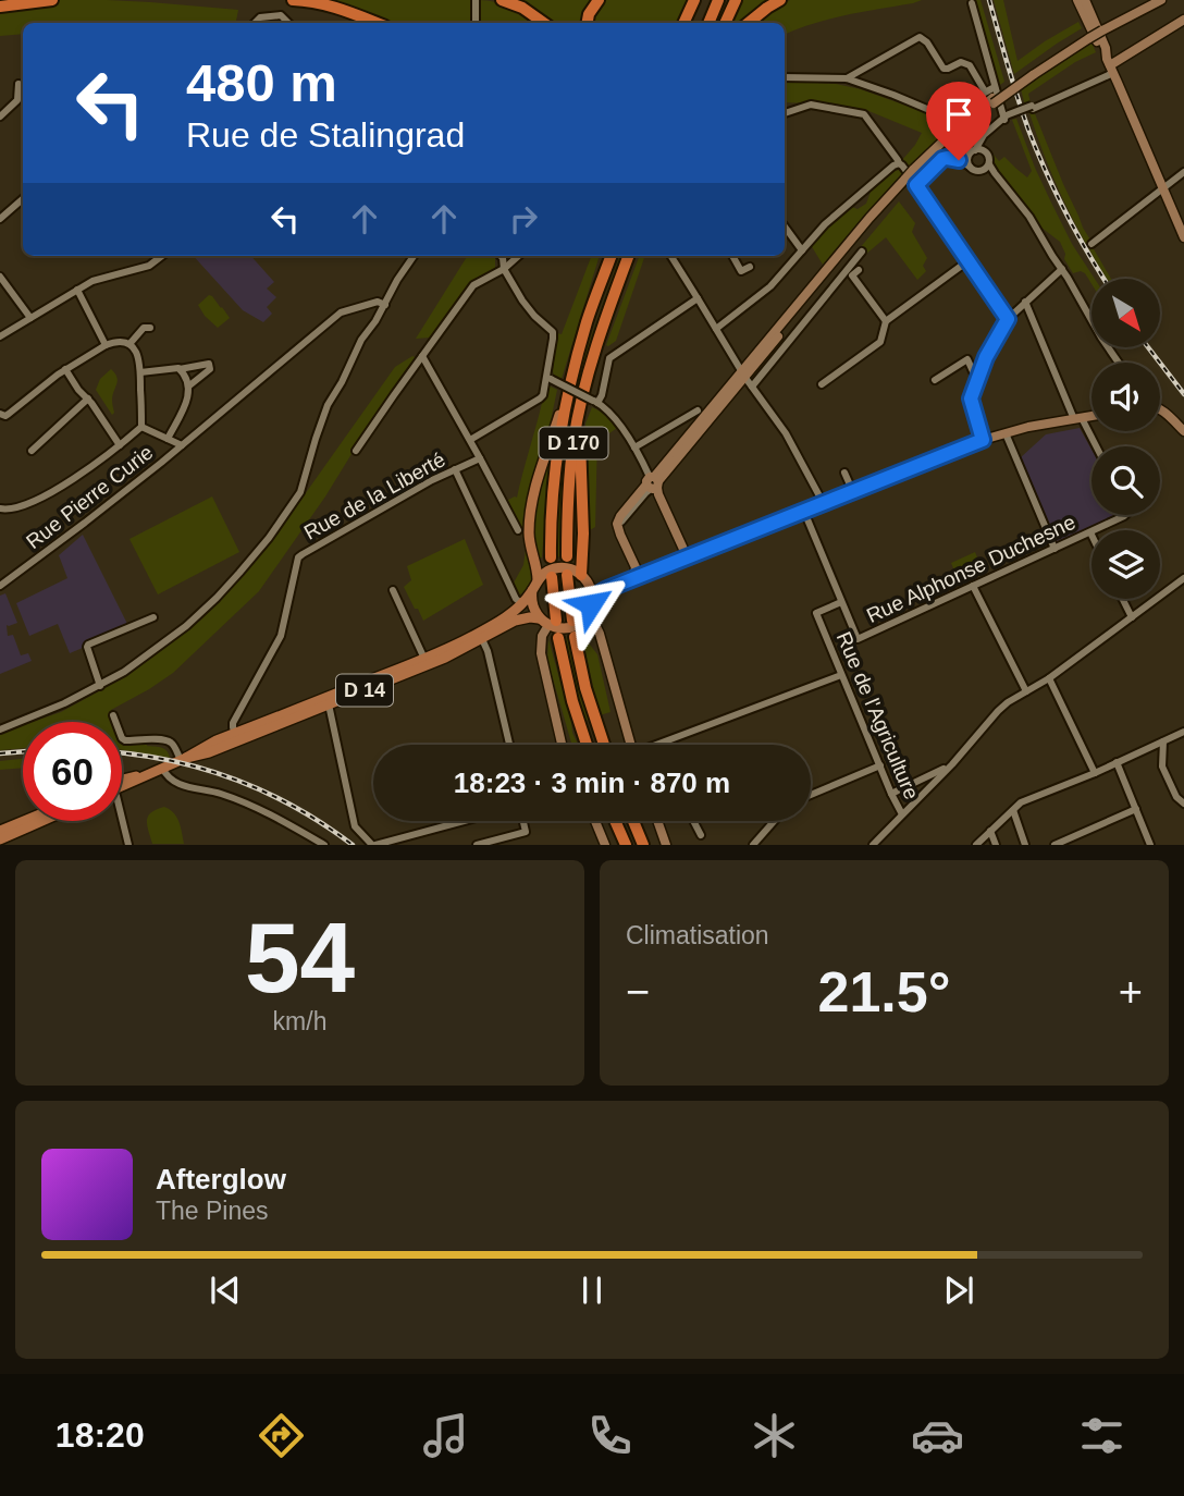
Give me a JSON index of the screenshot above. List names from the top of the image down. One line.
{"streets":{"highway":["D 170"],"main road":["D 14"],"street":["Rue de la Liberté","Rue Pierre Curie","Rue Alphonse Duchesne","Rue de l'Agriculture"]},"crossings":[["Rue de la Liberté","D 14"],["Rue Alphonse Duchesne","Rue de l'Agriculture"]],"north":"bottom right","page":{"turn":["480 m","Rue de Stalingrad"],"limit":"60","trip":"18:23 · 3 min · 870 m","tile":[["54","km/h"],"Climatisation"],"heat":["−","21.5°","+"],"song":["Afterglow","The Pines"],"tabs":"18:20"}}
